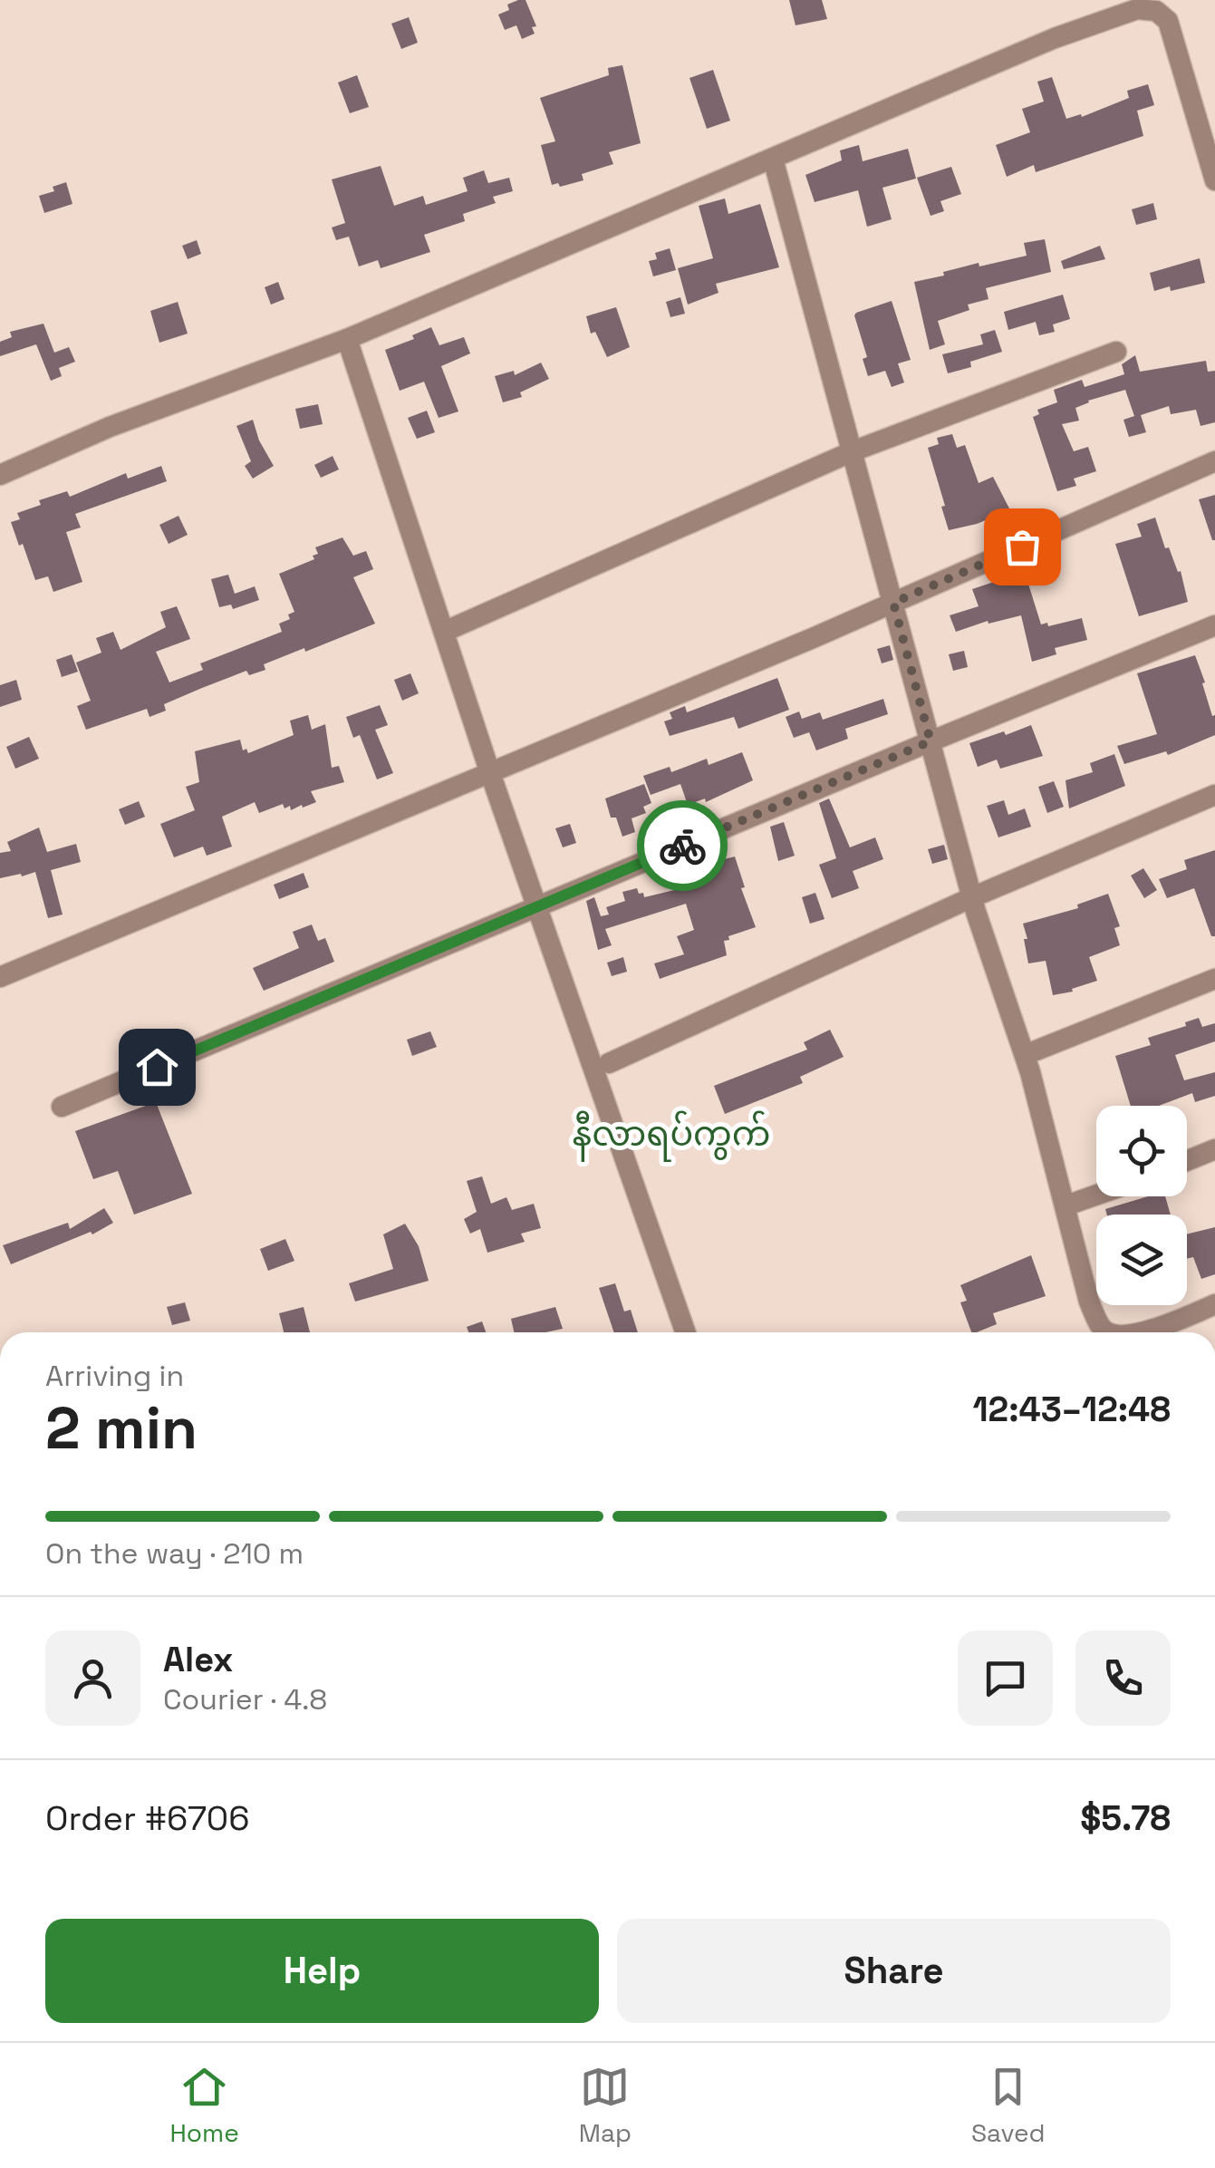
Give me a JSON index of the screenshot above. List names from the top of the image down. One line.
{"districts":["နီလာရပ်ကွက်"],"page":{"heading":["2 min","Arriving in","12:43–12:48"],"panel":["Alex","Courier · 4.8","Order #6706","$5.78"],"bar":"On the way · 210 m","buttons":["Help","Share"],"tabs":["Home","Map","Saved"]}}
